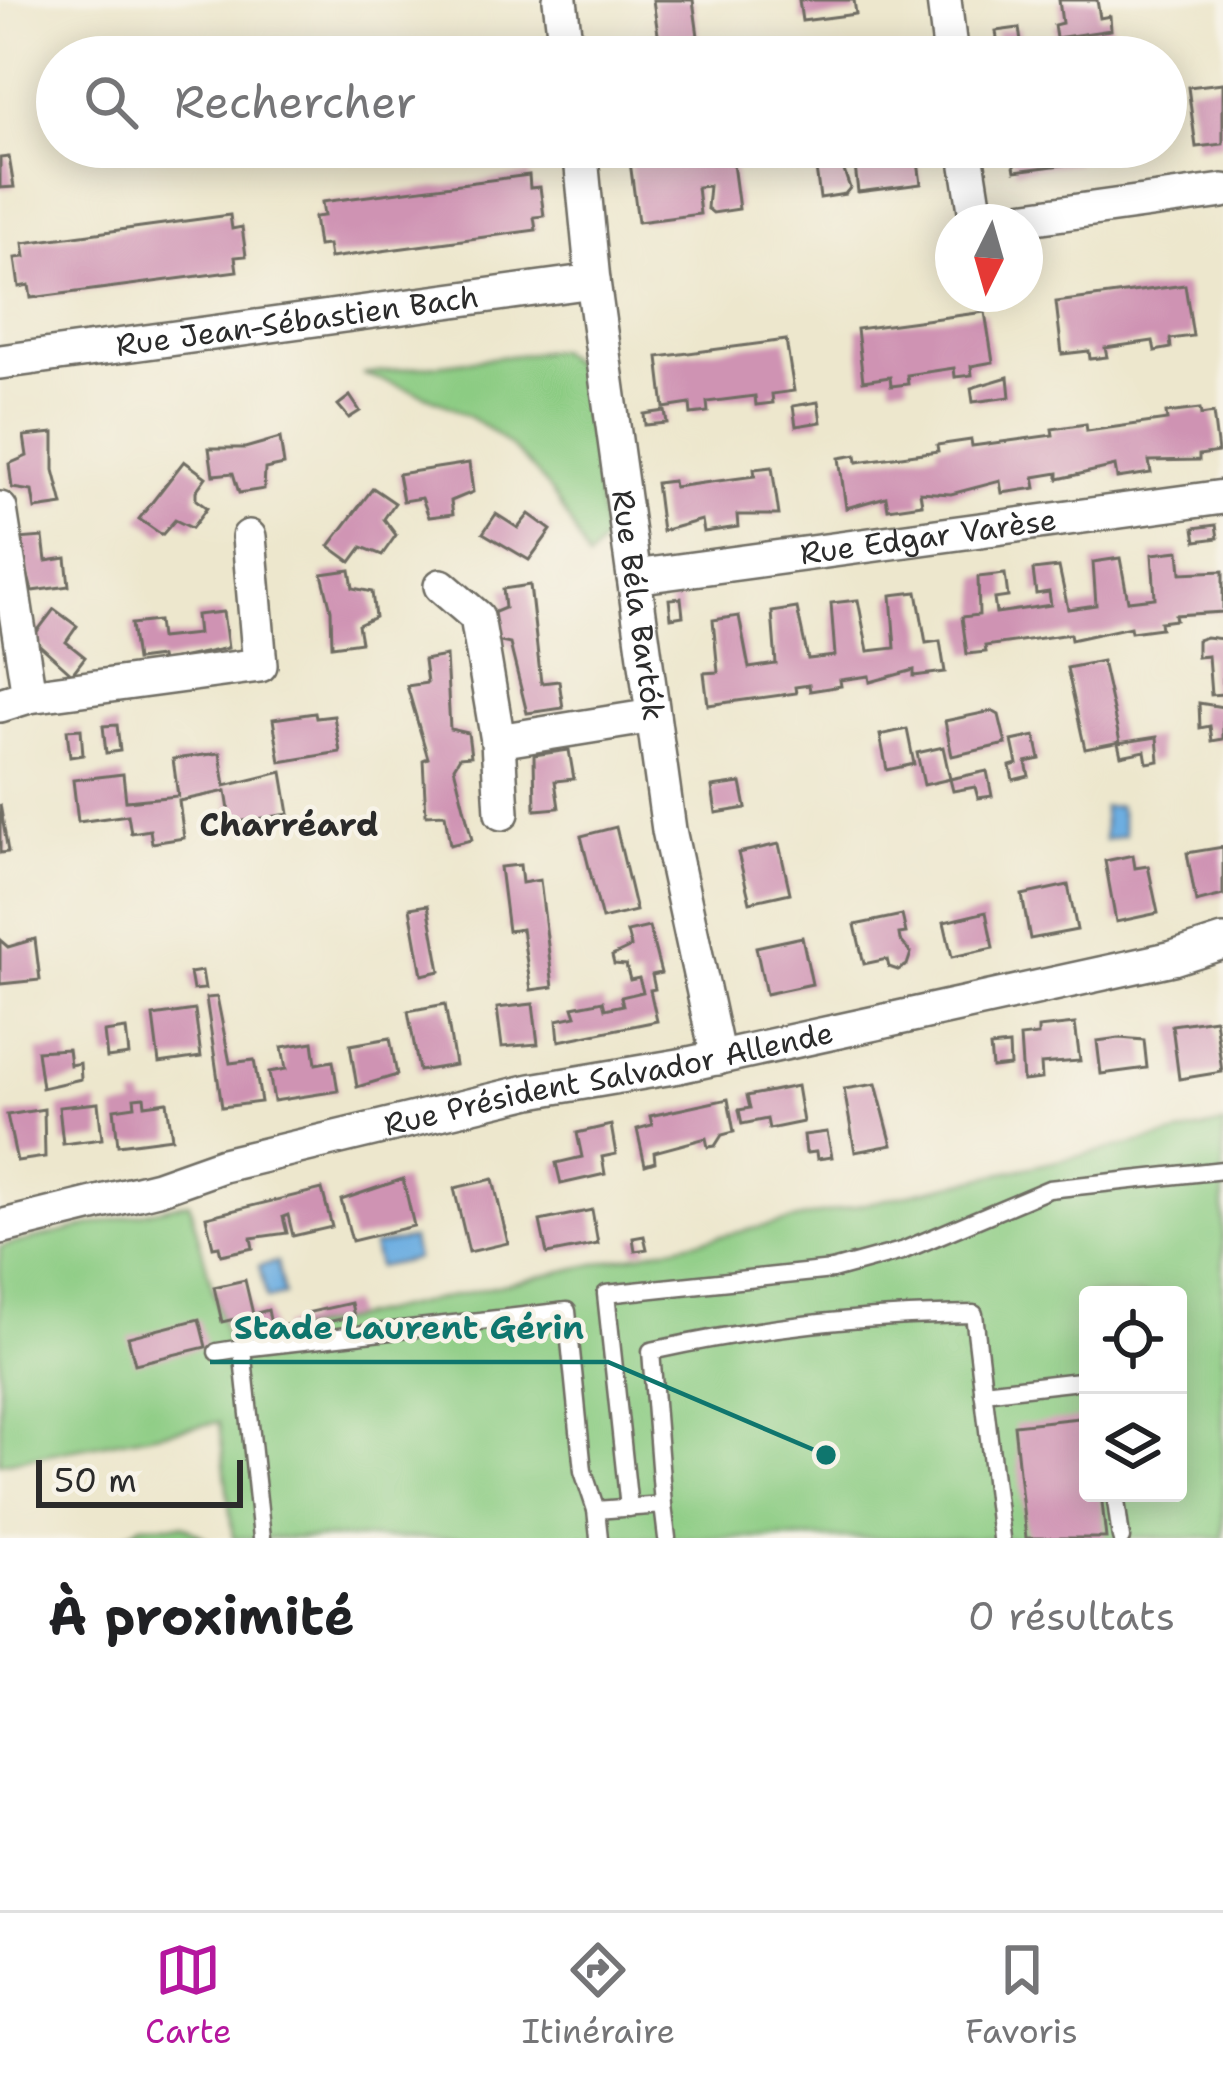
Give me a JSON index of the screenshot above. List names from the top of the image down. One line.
{"streets":{"street":["Rue Jean-Sébastien Bach","Rue Edgar Varèse","Rue Béla Bartók","Rue Président Salvador Allende"]},"crossings":[["Rue Jean-Sébastien Bach","Rue Béla Bartók"],["Rue Edgar Varèse","Rue Béla Bartók"],["Rue Béla Bartók","Rue Président Salvador Allende"]],"districts":["Charréard"],"places":["Stade Laurent Gérin"],"scale_bar":"50 m","north":"bottom","page":{"search":"Rechercher","scale":"50 m","heading":["À proximité","0 résultats"],"nav":["Carte","Itinéraire","Favoris"]}}
